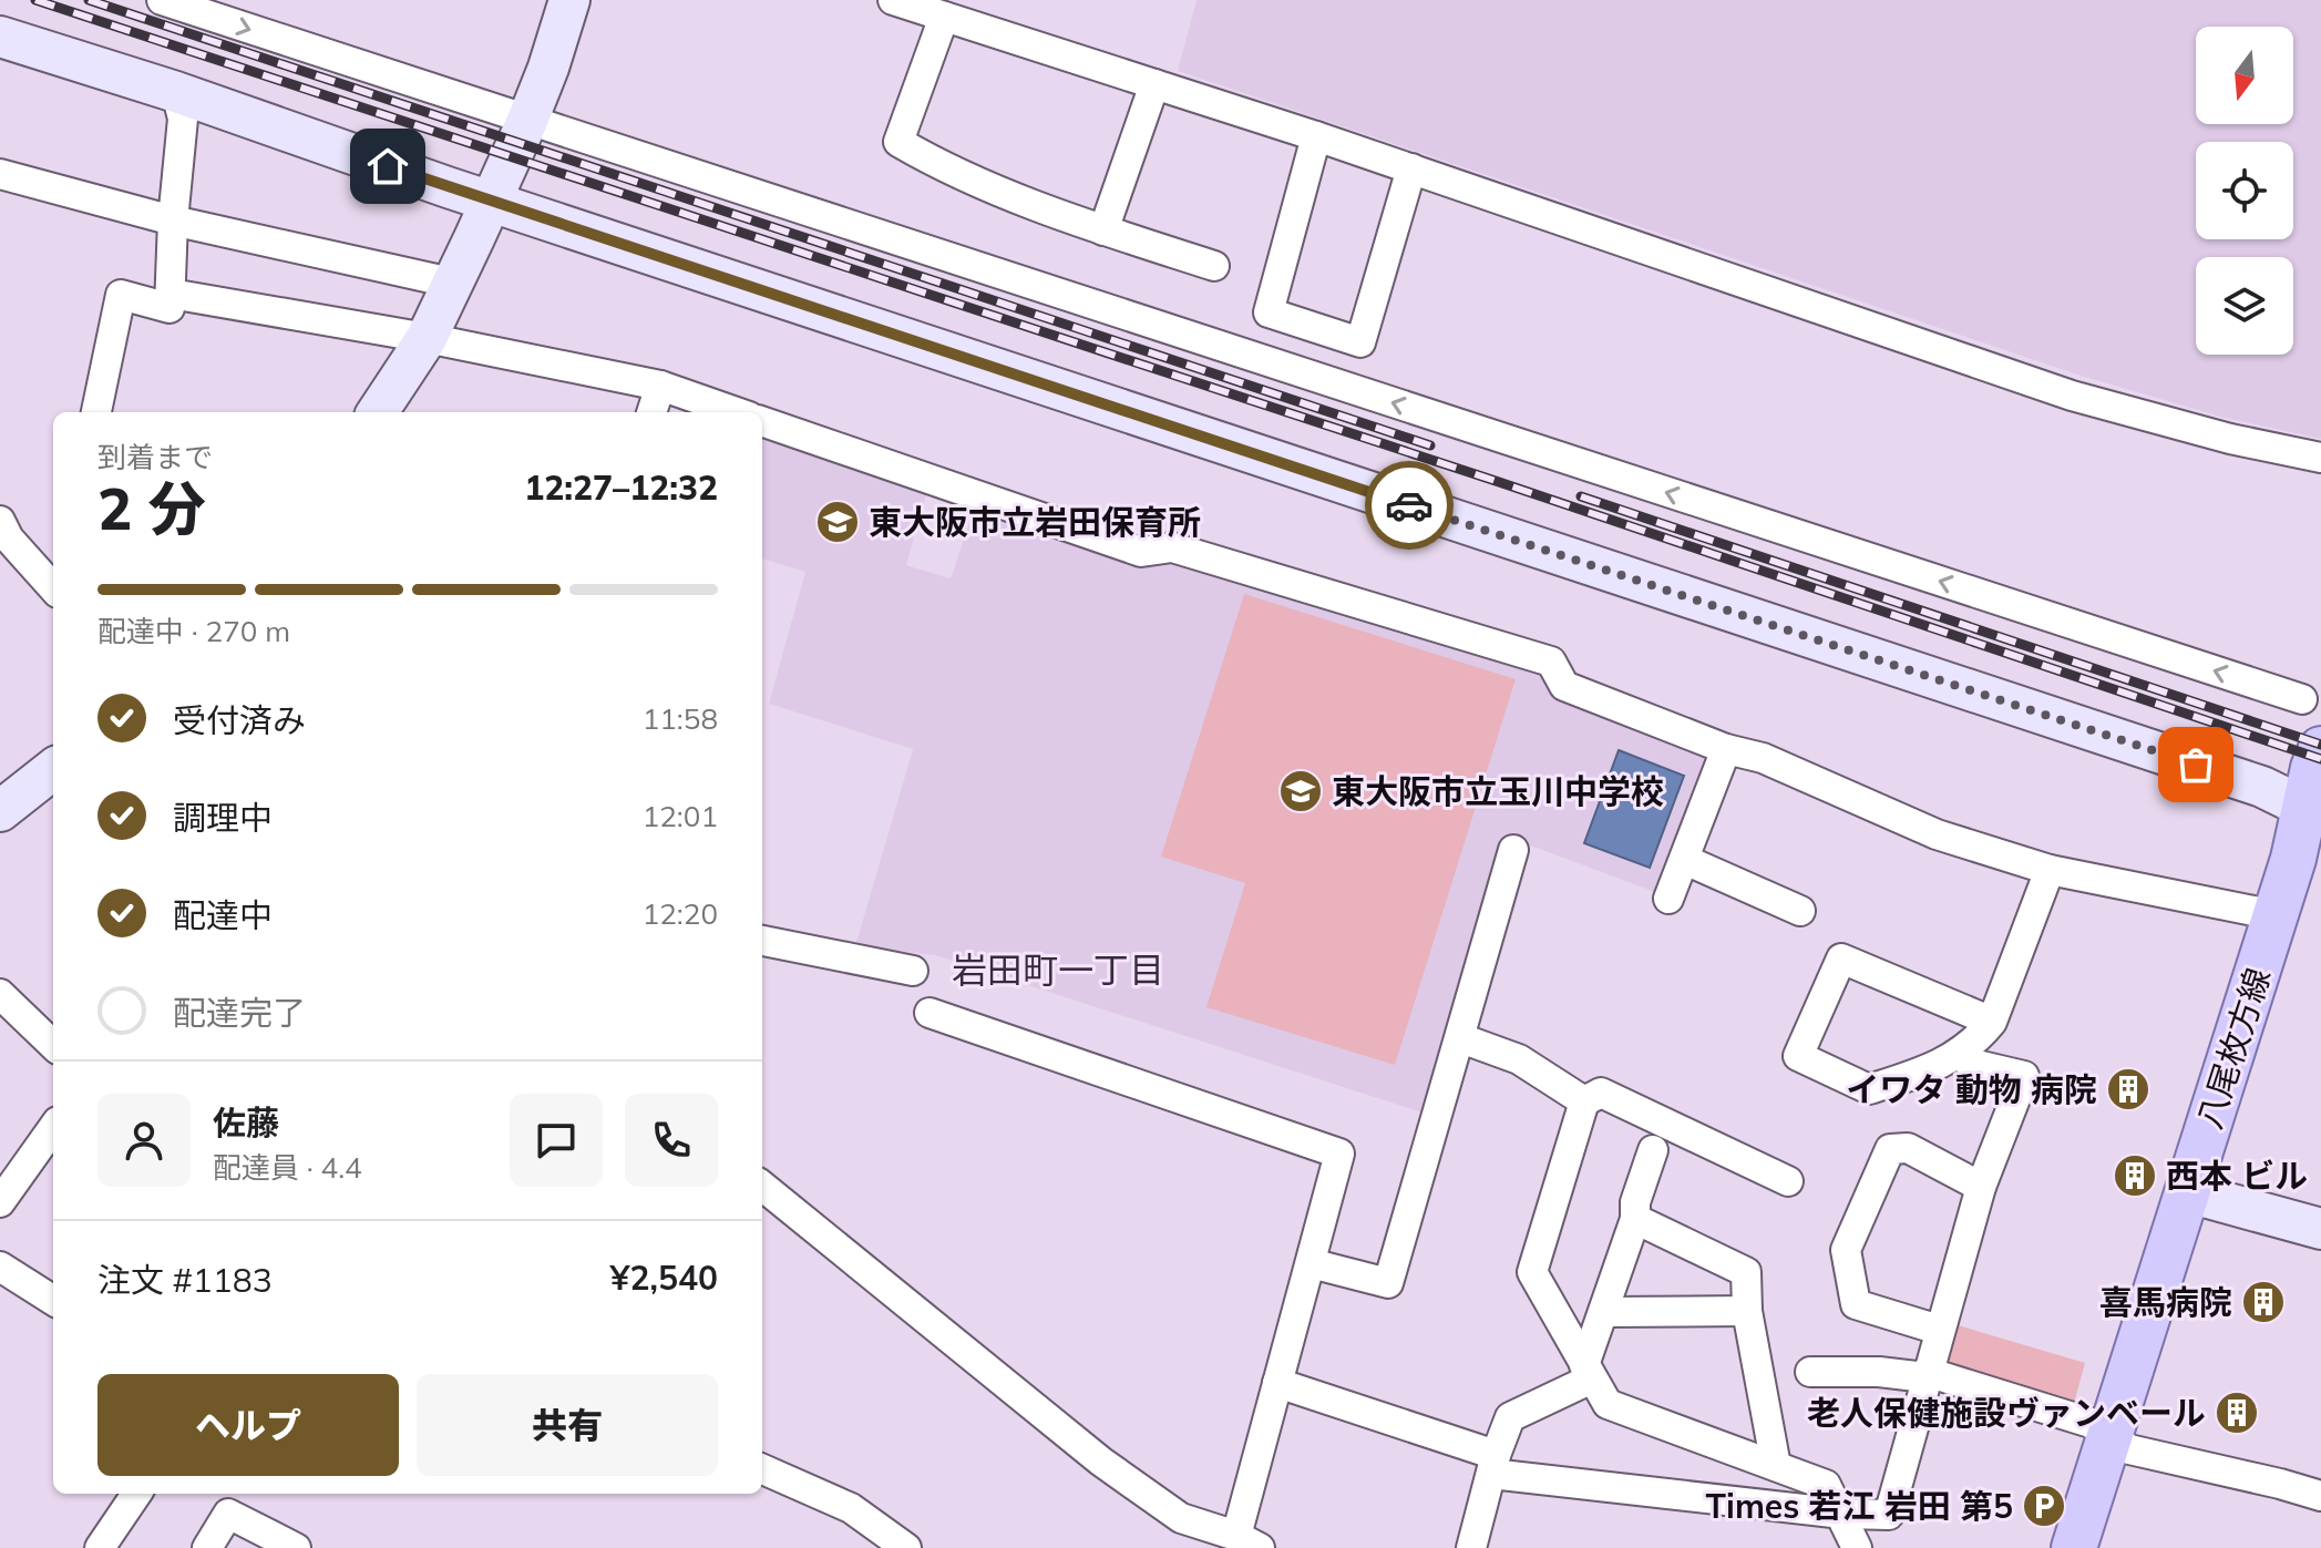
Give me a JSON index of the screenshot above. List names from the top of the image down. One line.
{"streets":{"main road":["八尾枚方線"]},"districts":["岩田町一丁目"],"places":{"school or university":["東大阪市立岩田保育所","東大阪市立玉川中学校"],"building":["イワタ 動物 病院","西本 ビル","喜馬病院","老人保健施設ヴァンベール"],"parking":["Times 若江 岩田 第5"]},"north":"bottom","page":{"heading":["2 分","到着まで","12:27–12:32"],"panel":["佐藤","配達員 · 4.4","注文 #1183","¥2,540"],"bar":"配達中 · 270 m","list":[["受付済み","11:58"],["調理中","12:01"],["配達中","12:20"],"配達完了"],"buttons":["ヘルプ","共有"]}}
